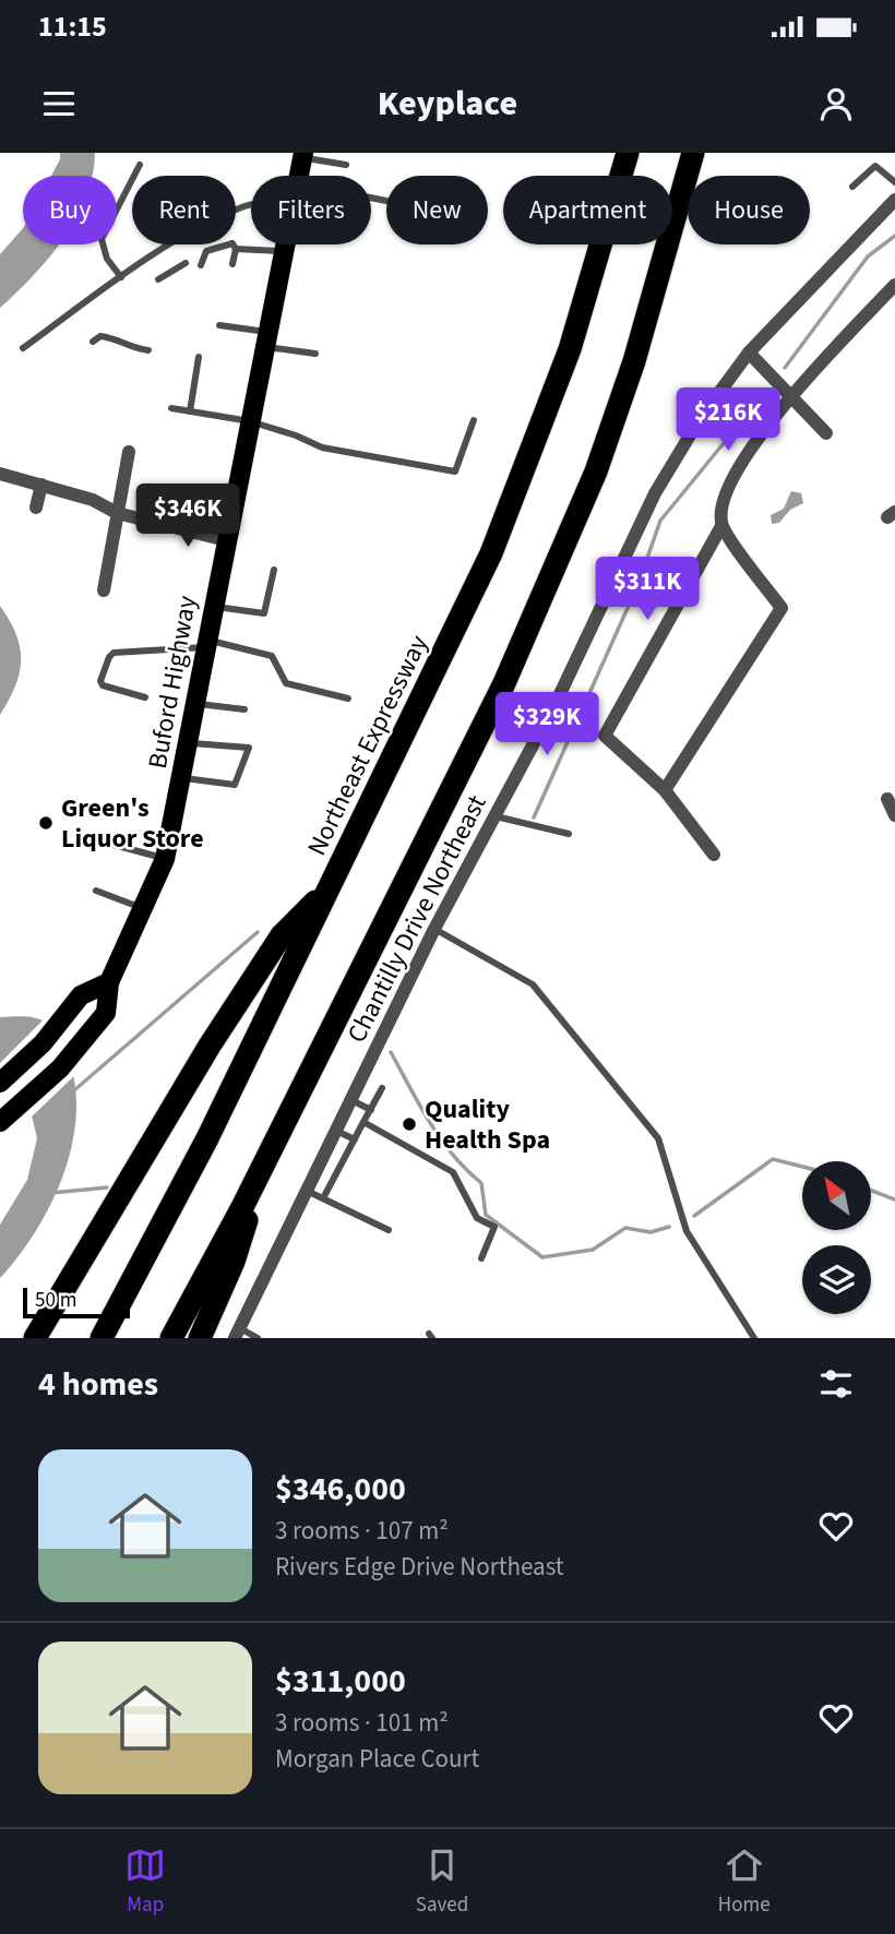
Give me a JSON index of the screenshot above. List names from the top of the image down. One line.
{"streets":{"highway":["Northeast Expressway"],"main road":["Buford Highway"],"street":["Chantilly Drive Northeast"]},"places":["Green's Liquor Store","Quality Health Spa"],"scale_bar":"50 m","north":"top left","page":{"status":"11:15","header":"Keyplace","chip":["Buy","Rent","Filters","New","Apartment","House"],"price":["$216K","$346K","$311K","$329K"],"scale":"50 m","heading":"4 homes","list":[{"name":"$346,000","note":"3 rooms · 107 m² · Rivers Edge Drive Northeast"},{"name":"$311,000","note":"3 rooms · 101 m² · Morgan Place Court"}],"tabs":["Map","Saved","Home"]}}
